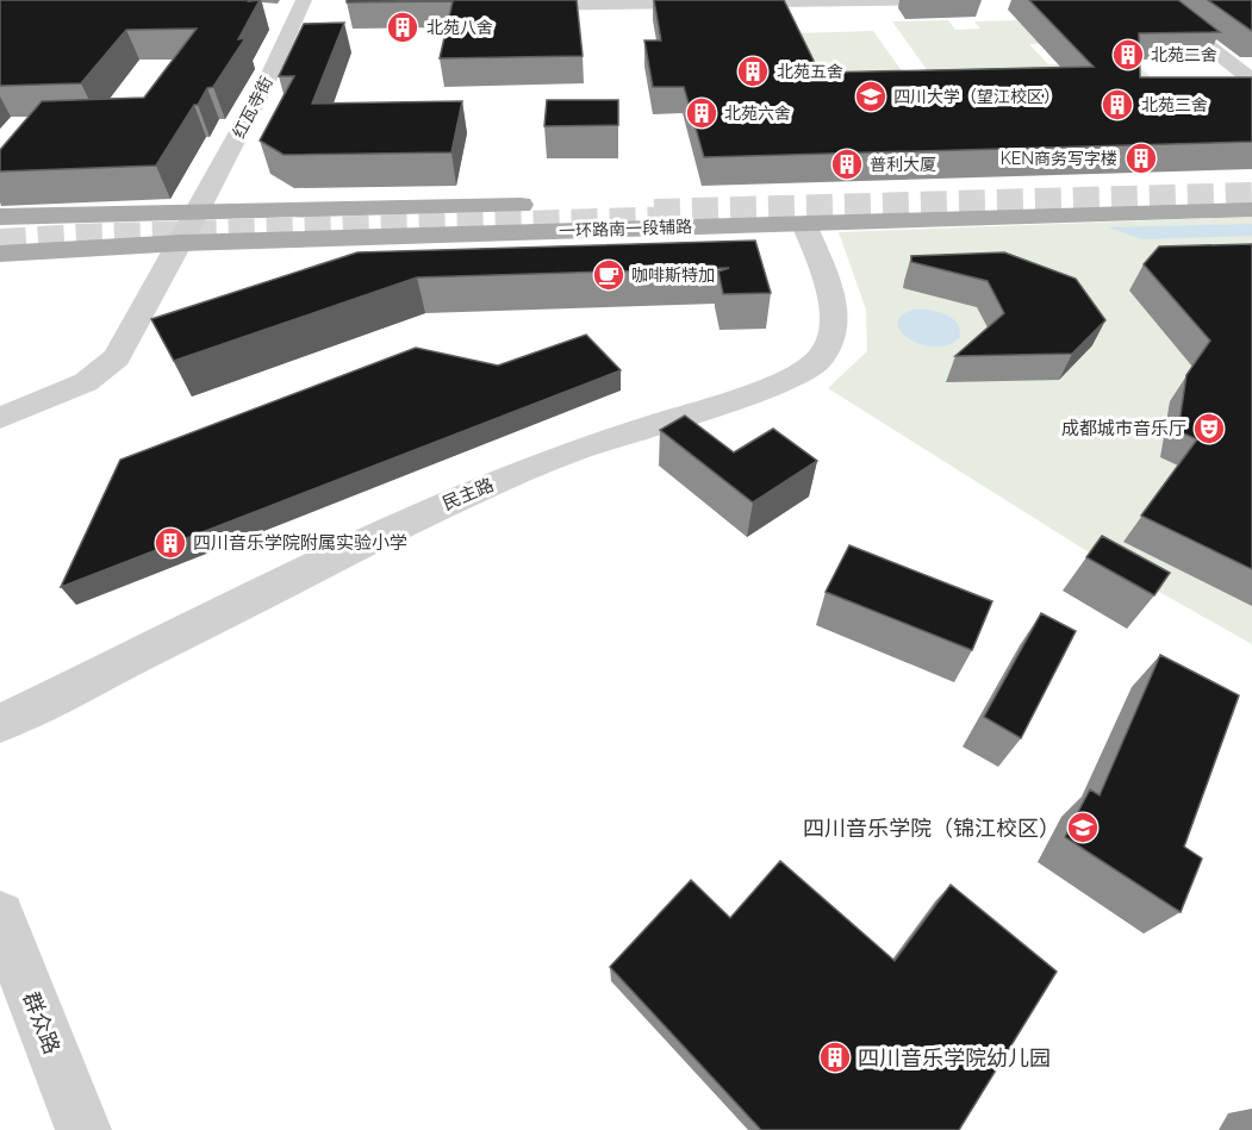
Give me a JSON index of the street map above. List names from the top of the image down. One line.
{"streets":{"main road":["一环路南一段辅路"],"street":["红瓦寺街","民主路","群众路"]},"crossings":[["红瓦寺街","一环路南一段辅路"],["一环路南一段辅路","民主路"]],"places":{"building":["北苑八舍","北苑二舍","北苑五舍","北苑三舍","北苑六舍","KEN商务写字楼","普利大厦","四川音乐学院附属实验小学","四川音乐学院幼儿园"],"school or university":["四川大学（望江校区）","四川音乐学院（锦江校区）"],"cafe":["咖啡斯特加"],"theatre":["成都城市音乐厅"]}}
